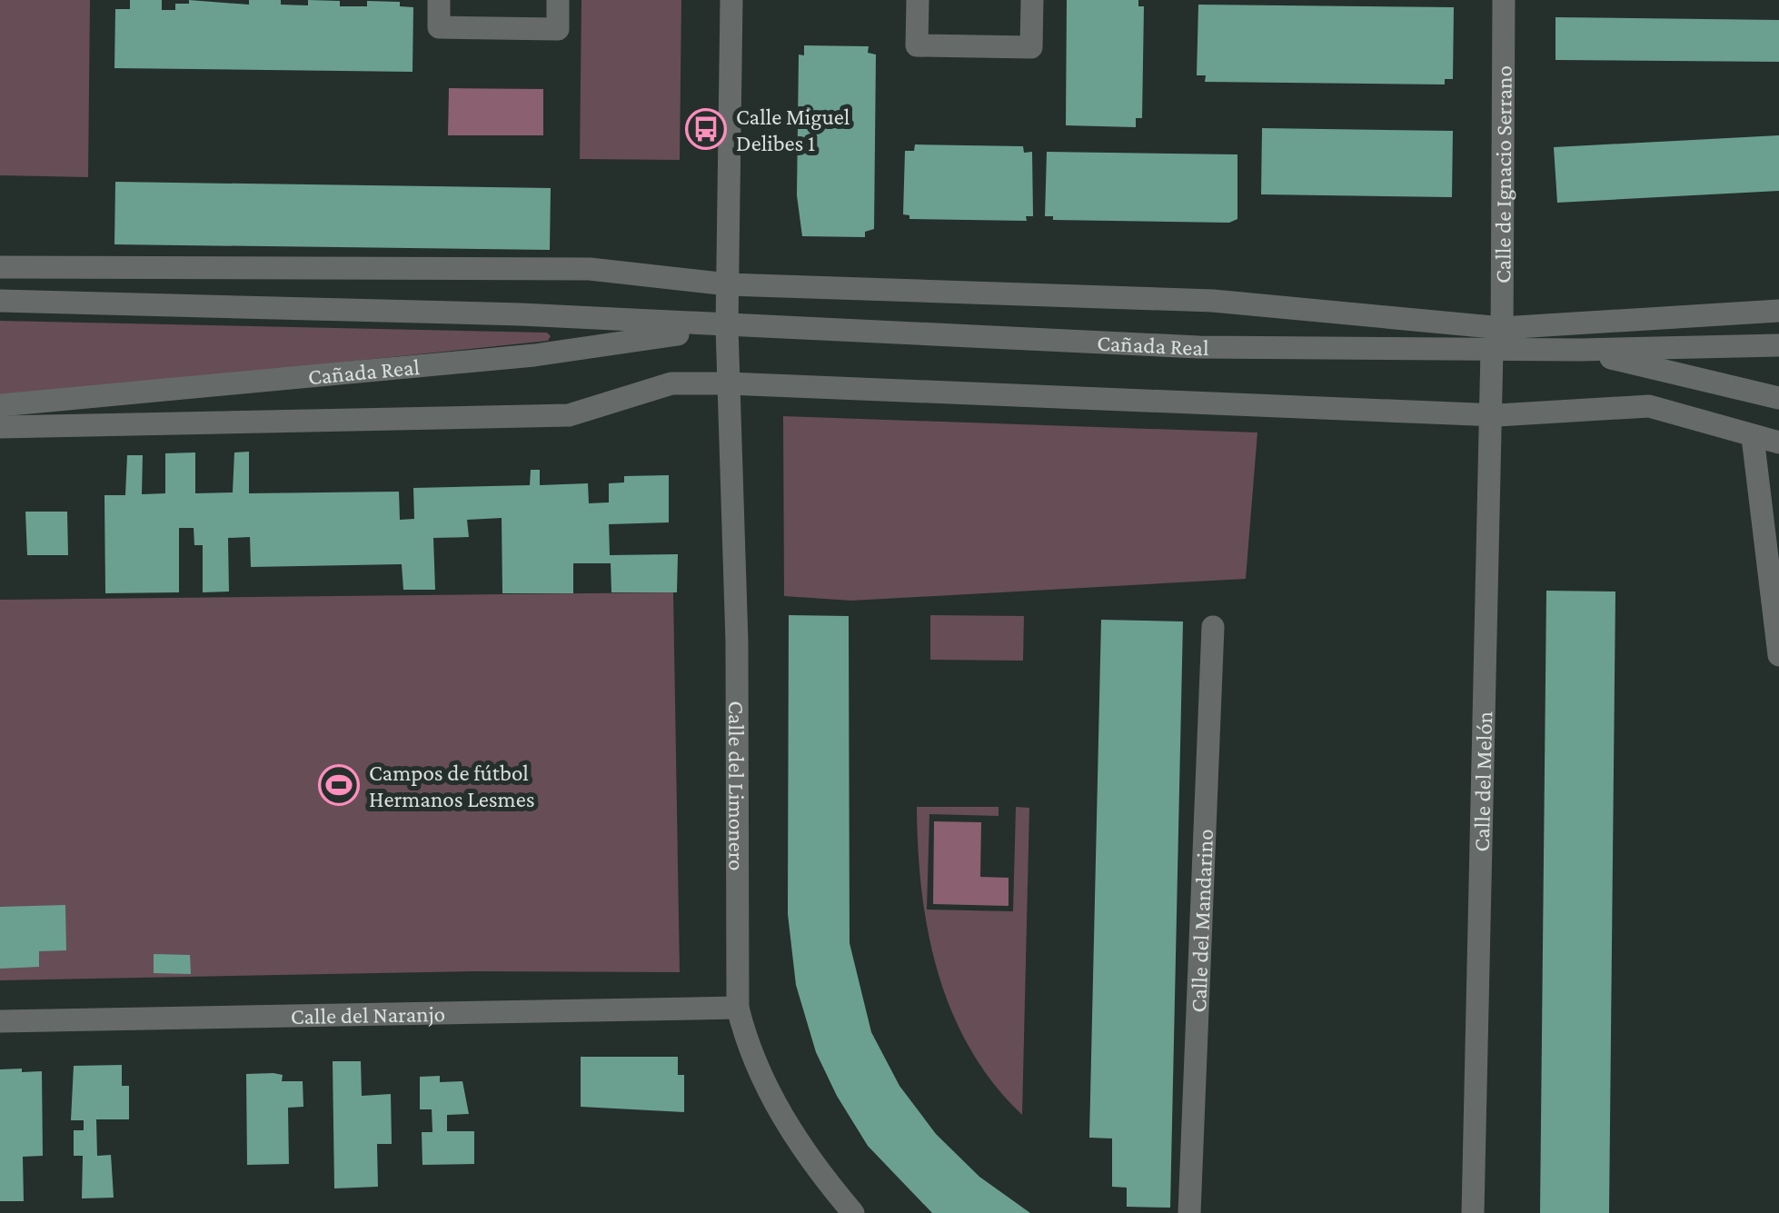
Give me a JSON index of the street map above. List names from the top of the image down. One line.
{"streets":{"street":["Calle de Ignacio Serrano","Cañada Real","Calle del Melón","Calle del Limonero","Calle del Mandarino","Calle del Naranjo"]},"crossings":[["Calle de Ignacio Serrano","Cañada Real"],["Calle de Ignacio Serrano","Calle del Melón"],["Cañada Real","Calle del Melón"],["Cañada Real","Calle del Limonero"],["Calle del Limonero","Calle del Naranjo"]],"places":{"bus stop":["Calle Miguel Delibes 1"],"sports":["Campos de fútbol Hermanos Lesmes"]}}
